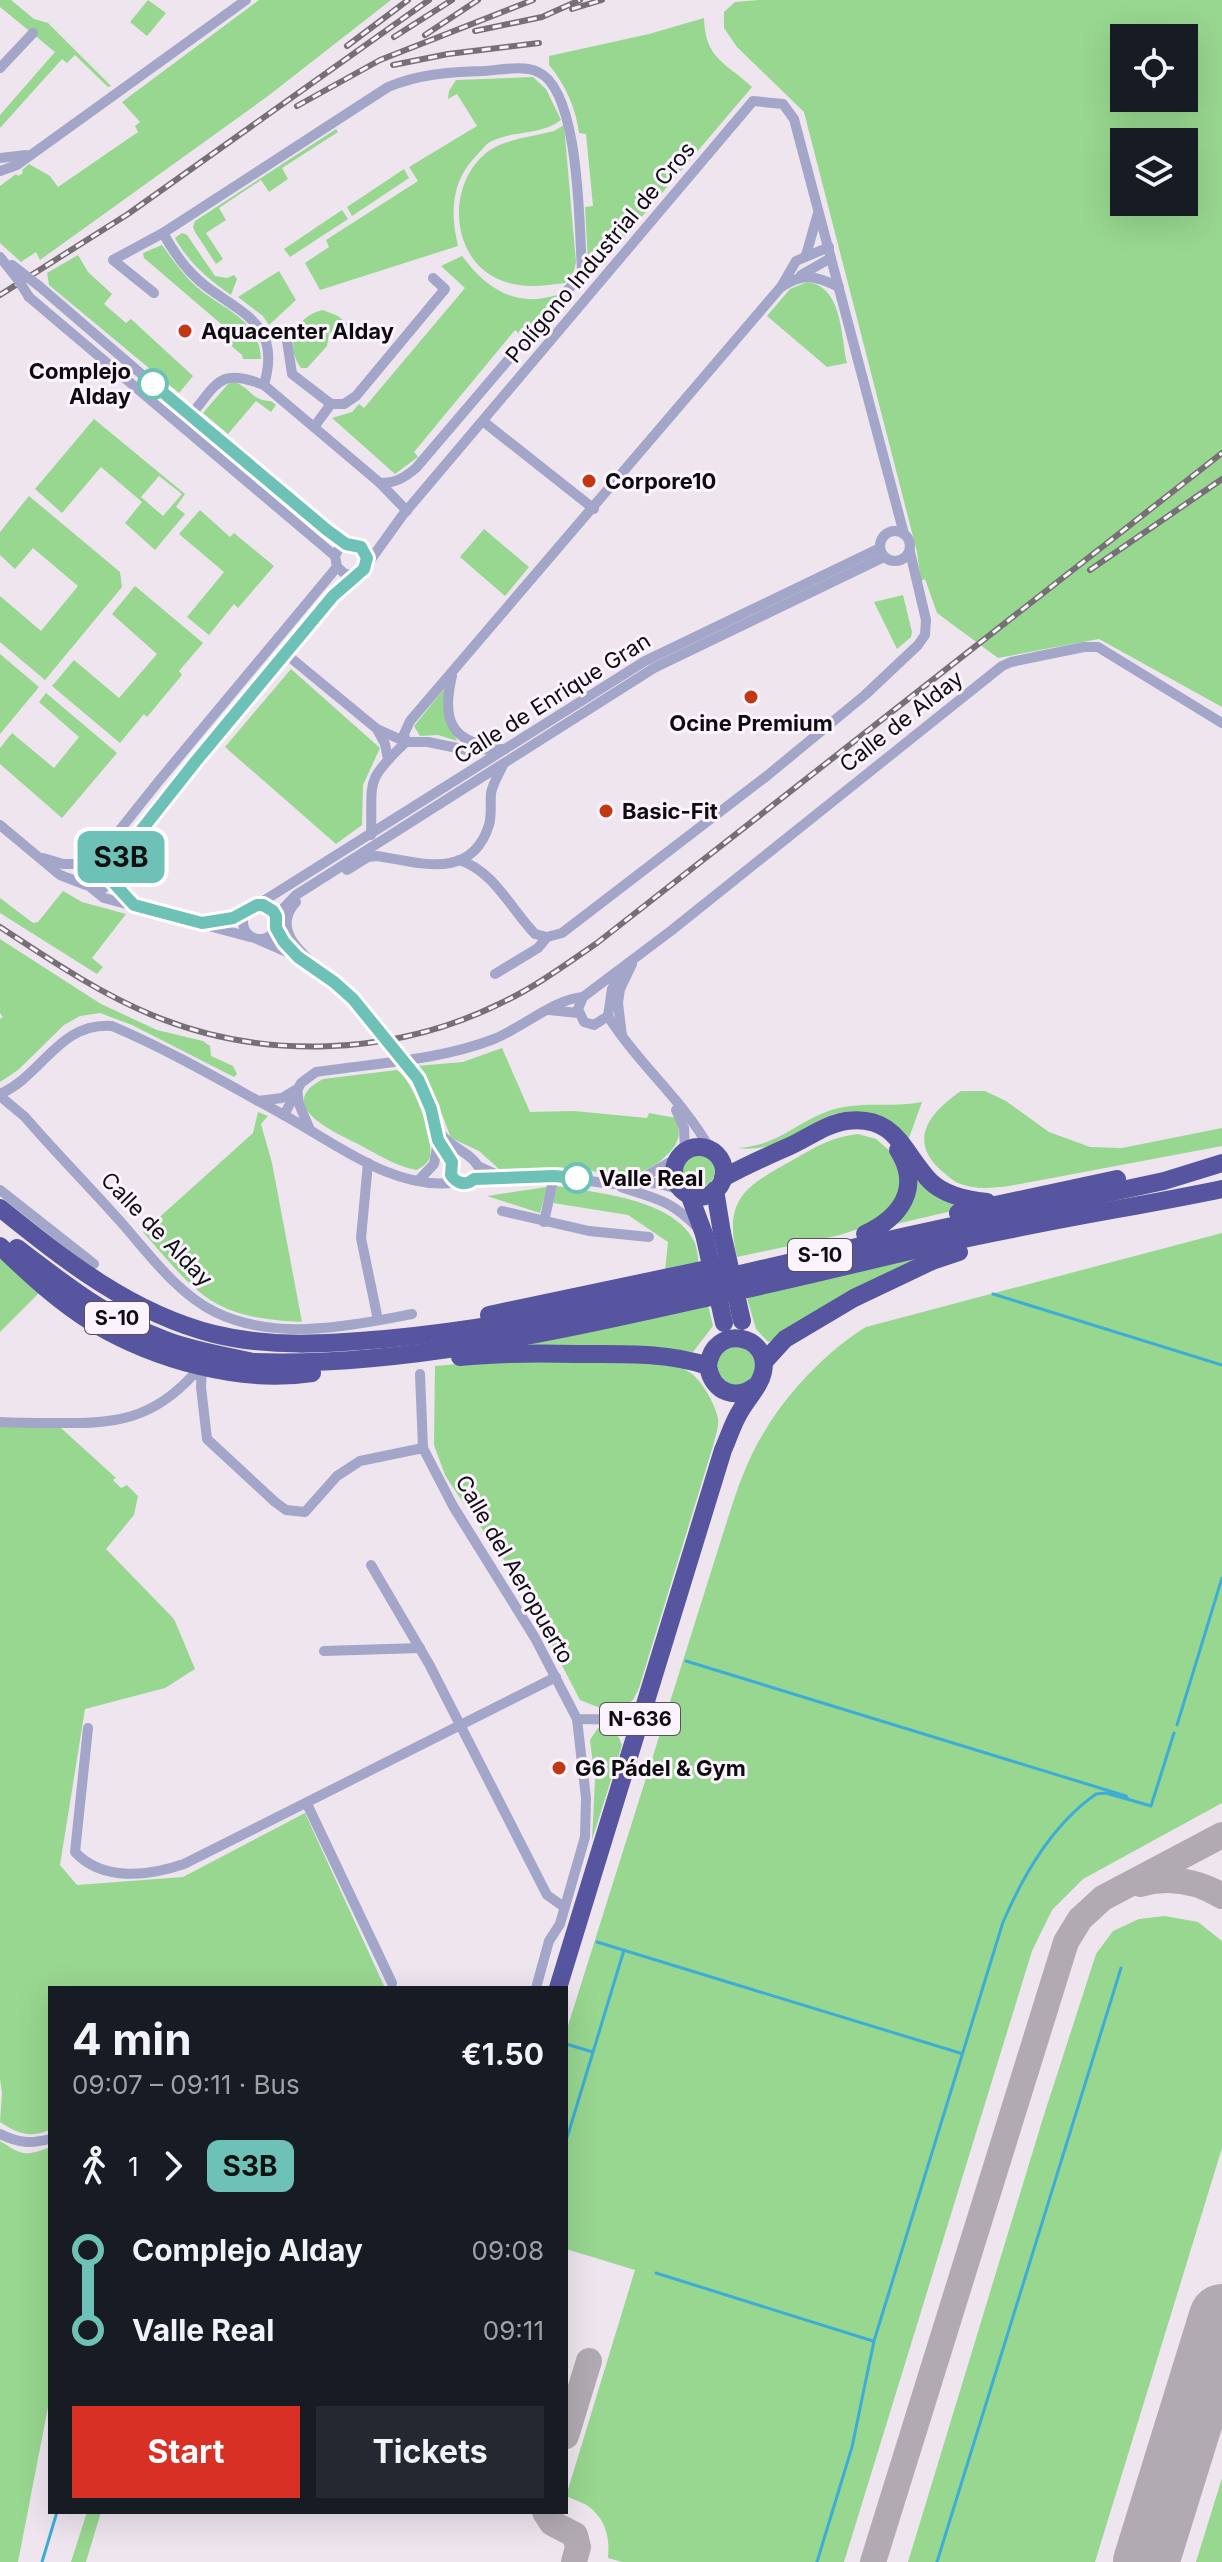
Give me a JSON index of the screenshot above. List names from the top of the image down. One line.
{"streets":{"highway":["S-10","N-636"],"street":["Polígono Industrial de Cros","Calle de Enrique Gran","Calle de Alday","Calle del Aeropuerto"]},"places":["Aquacenter Alday","Complejo Alday","Corpore10","Ocine Premium","Basic-Fit","Valle Real","G6 Pádel & Gym"],"lines":["bus line S3B"],"page":{"on_map":"S3B","heading":["4 min","09:07 – 09:11 · Bus","€1.50"],"legs":["1","S3B"],"list":[{"name":"Complejo Alday","value":"09:08"},{"name":"Valle Real","value":"09:11"}],"buttons":["Start","Tickets"]}}
